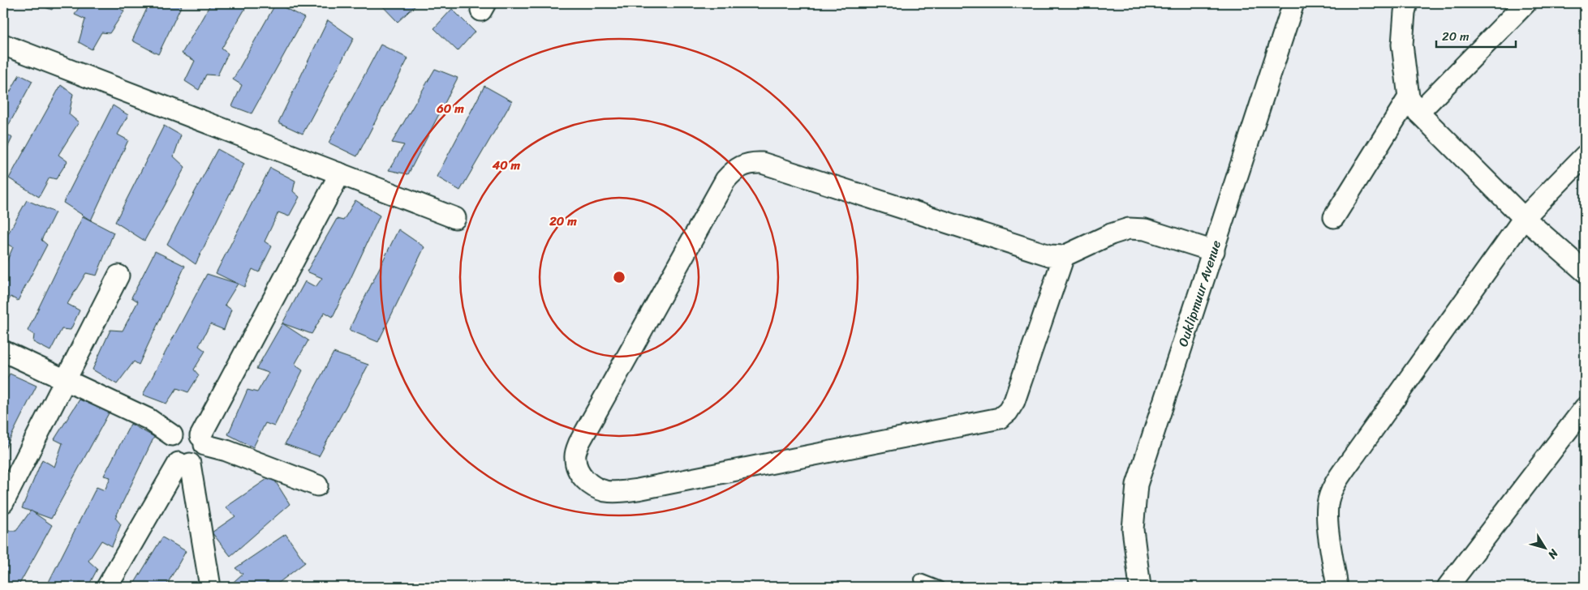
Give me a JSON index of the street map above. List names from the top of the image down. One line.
{"streets":{"street":["Ouklipmuur Avenue"]},"scale_bar":"20 m","north":"bottom right","rings":["60 m","40 m","20 m"]}
